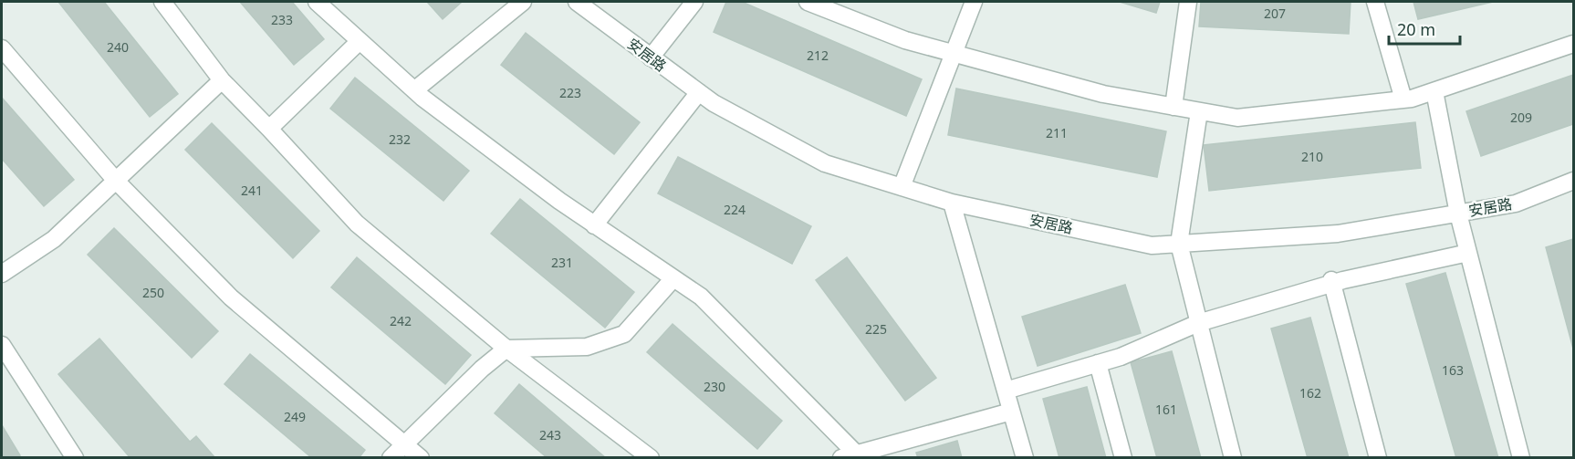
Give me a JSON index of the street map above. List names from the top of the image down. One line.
{"streets":{"street":["安居路"]},"house_numbers":["207","233","240","212","223","209","211","232","210","241","224","231","250","242","225","163","230","162","161","249","243"],"scale_bar":"20 m"}
